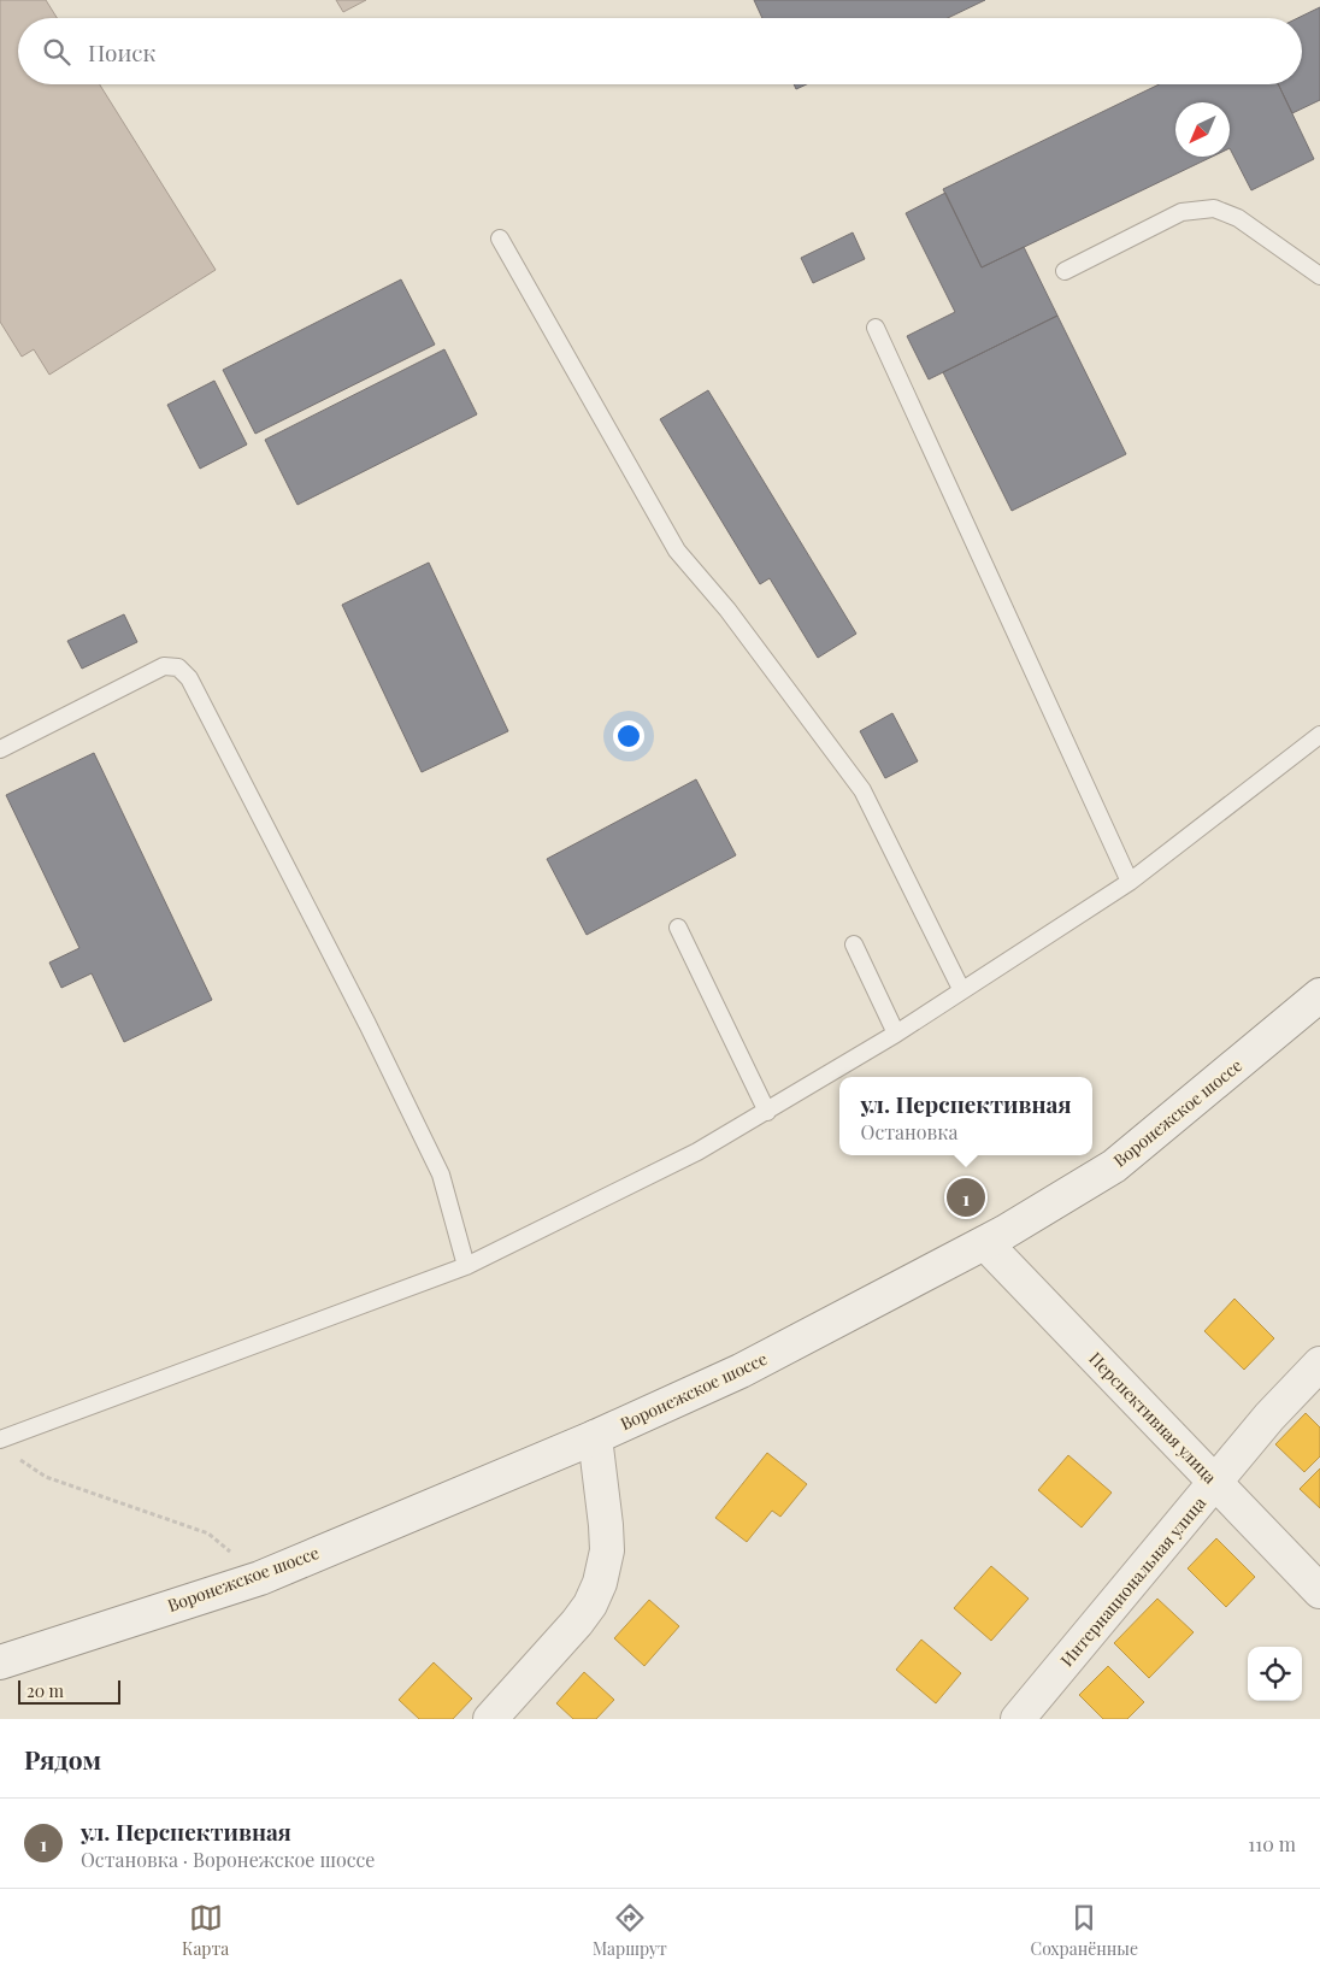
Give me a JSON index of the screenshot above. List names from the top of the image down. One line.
{"streets":{"main road":["Воронежское шоссе","Перспективная улица","Интернациональная улица"]},"crossings":[["Воронежское шоссе","Перспективная улица"],["Перспективная улица","Интернациональная улица"]],"scale_bar":"20 m","north":"bottom left","page":{"search":"Поиск","popup":["ул. Перспективная","Остановка"],"pins":"1","scale":"20 m","heading":"Рядом","list":[{"mark":"1","name":"ул. Перспективная","note":"Остановка · Воронежское шоссе","value":"110 m"}],"nav":["Карта","Маршрут","Сохранённые"]}}
